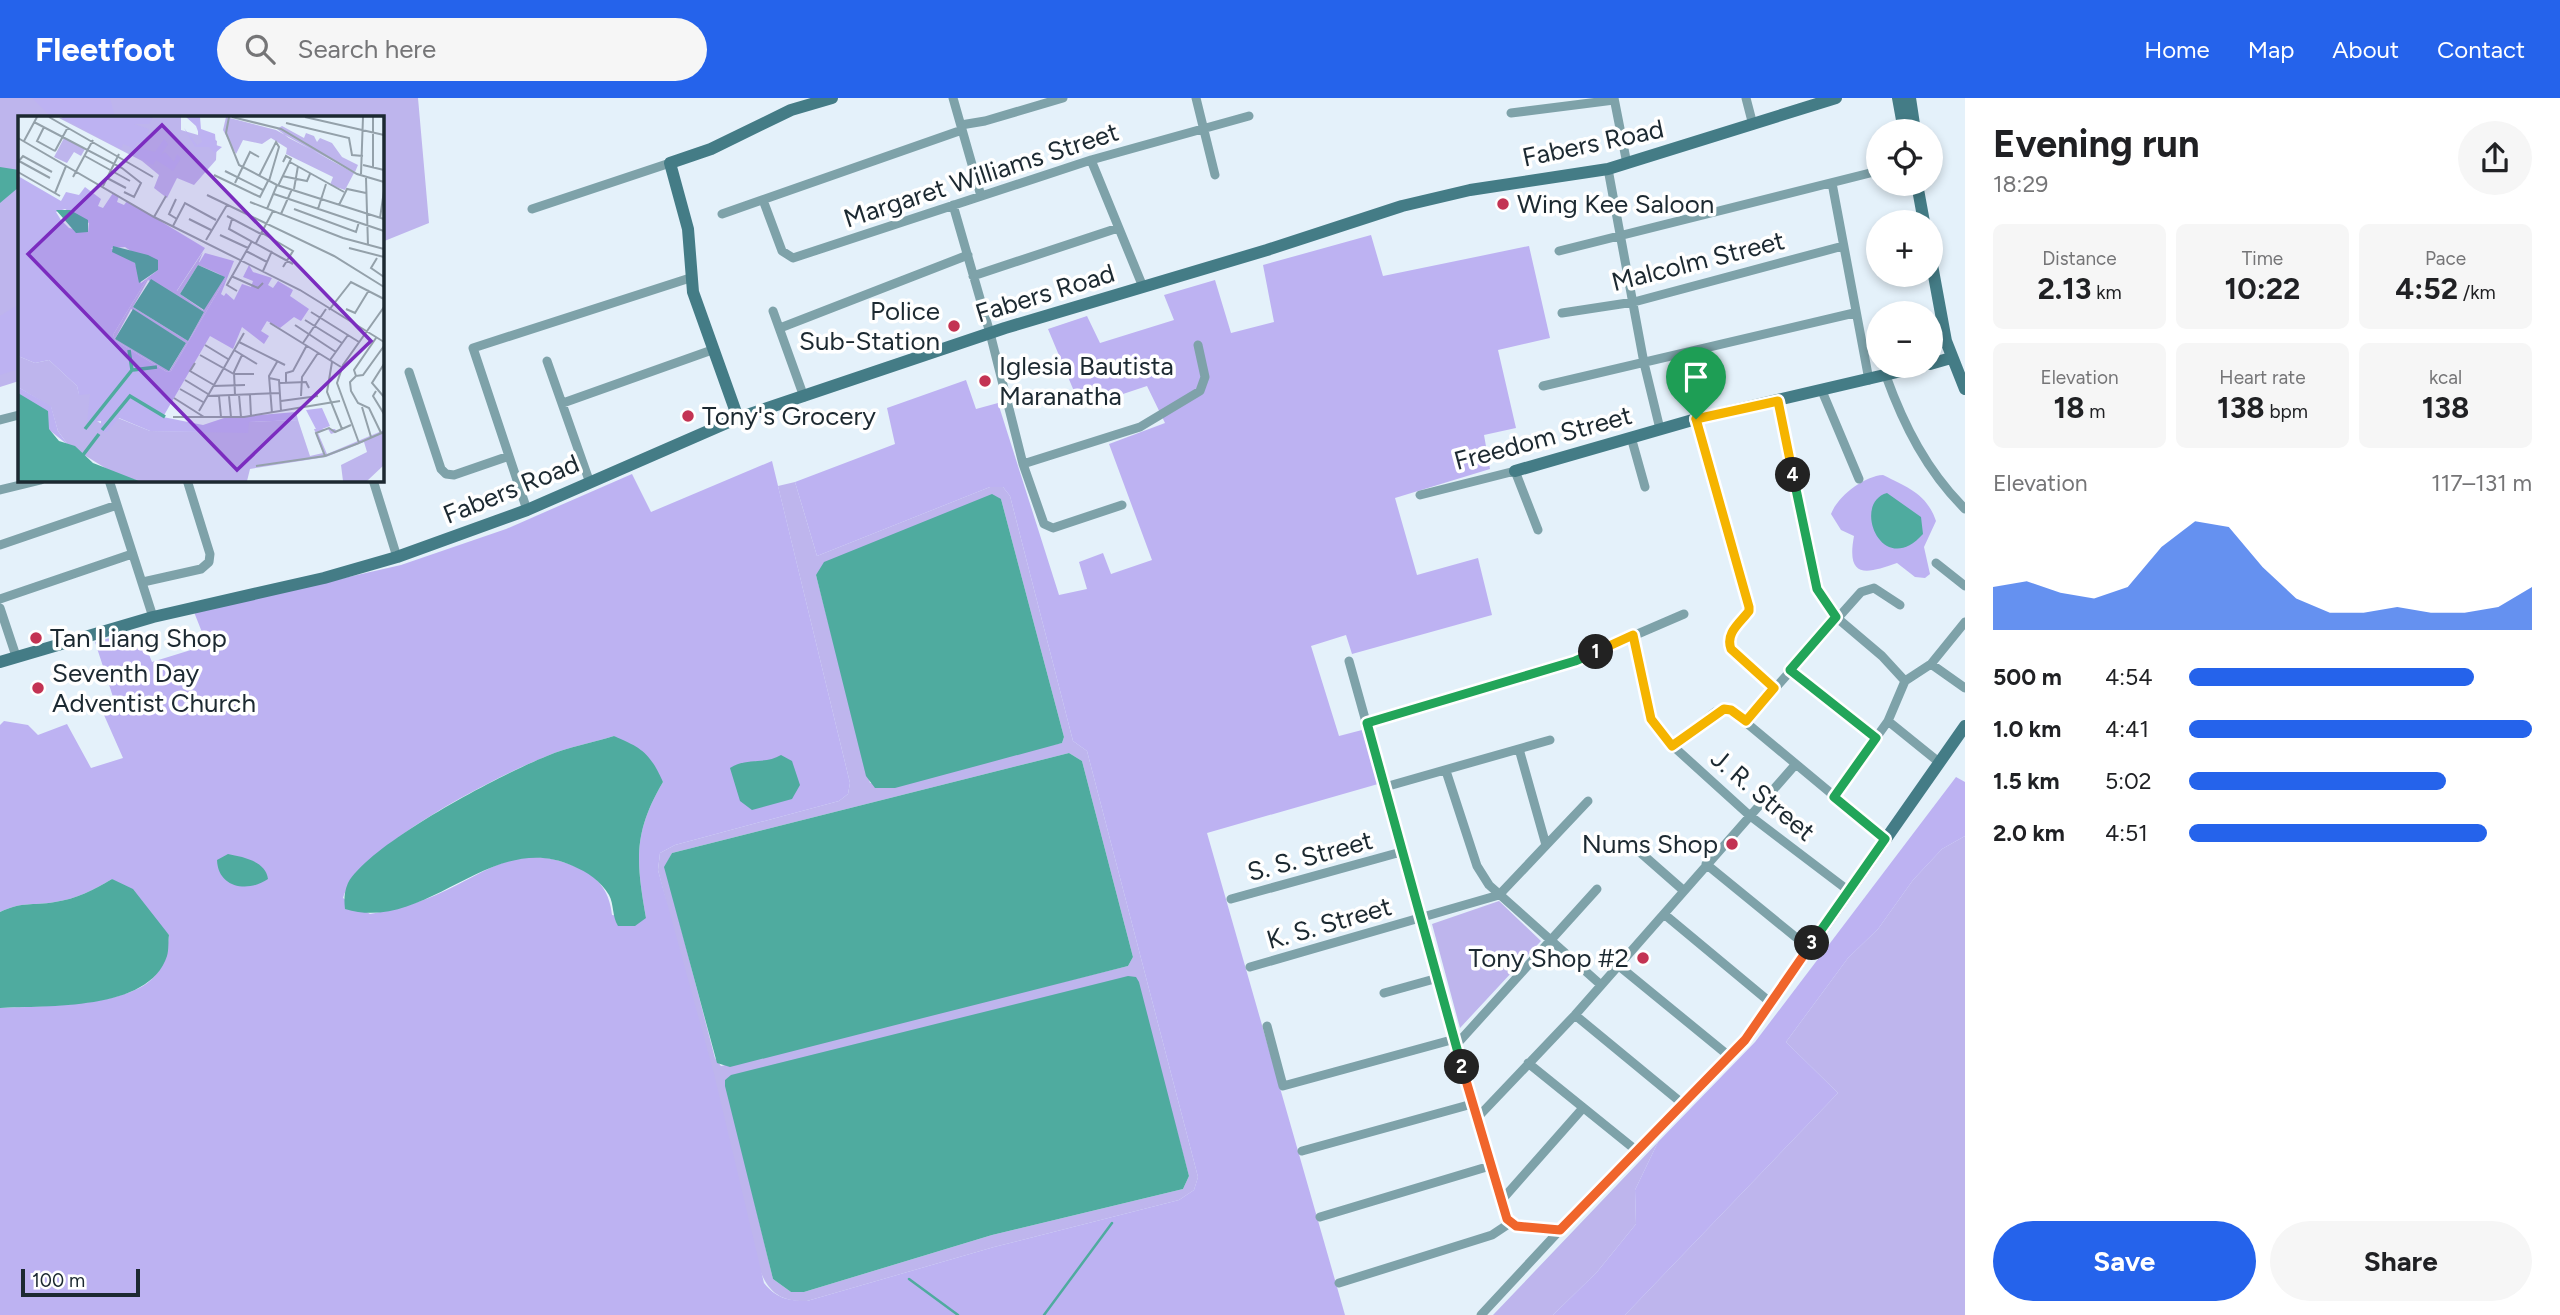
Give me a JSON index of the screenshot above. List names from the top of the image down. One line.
{"streets":{"main road":["Fabers Road","Freedom Street"],"street":["Margaret Williams Street","Malcolm Street","J. R. Street","S. S. Street","K. S. Street"]},"places":["Wing Kee Saloon","Police Sub-Station","Iglesia Bautista Maranatha","Tony's Grocery","Tan Liang Shop","Seventh Day Adventist Church","Nums Shop","Tony Shop #2"],"scale_bar":"100 m","page":{"header":"Fleetfoot","search":"Search here","nav":["Home","Map","About","Contact"],"heading":["Evening run","18:29"],"map_buttons":["+","−"],"stats":[["Distance","2.13 km"],["Time","10:22"],["Pace","4:52 /km"],["Elevation","18 m"],["Heart rate","138 bpm"],["kcal","138"]],"chart":["Elevation","117–131 m"],"pins":["4","1","3","2"],"list":[{"name":"500 m","note":"4:54"},{"name":"1.0 km","note":"4:41"},{"name":"1.5 km","note":"5:02"},{"name":"2.0 km","note":"4:51"}],"buttons":["Save","Share"],"scale":"100 m"}}
